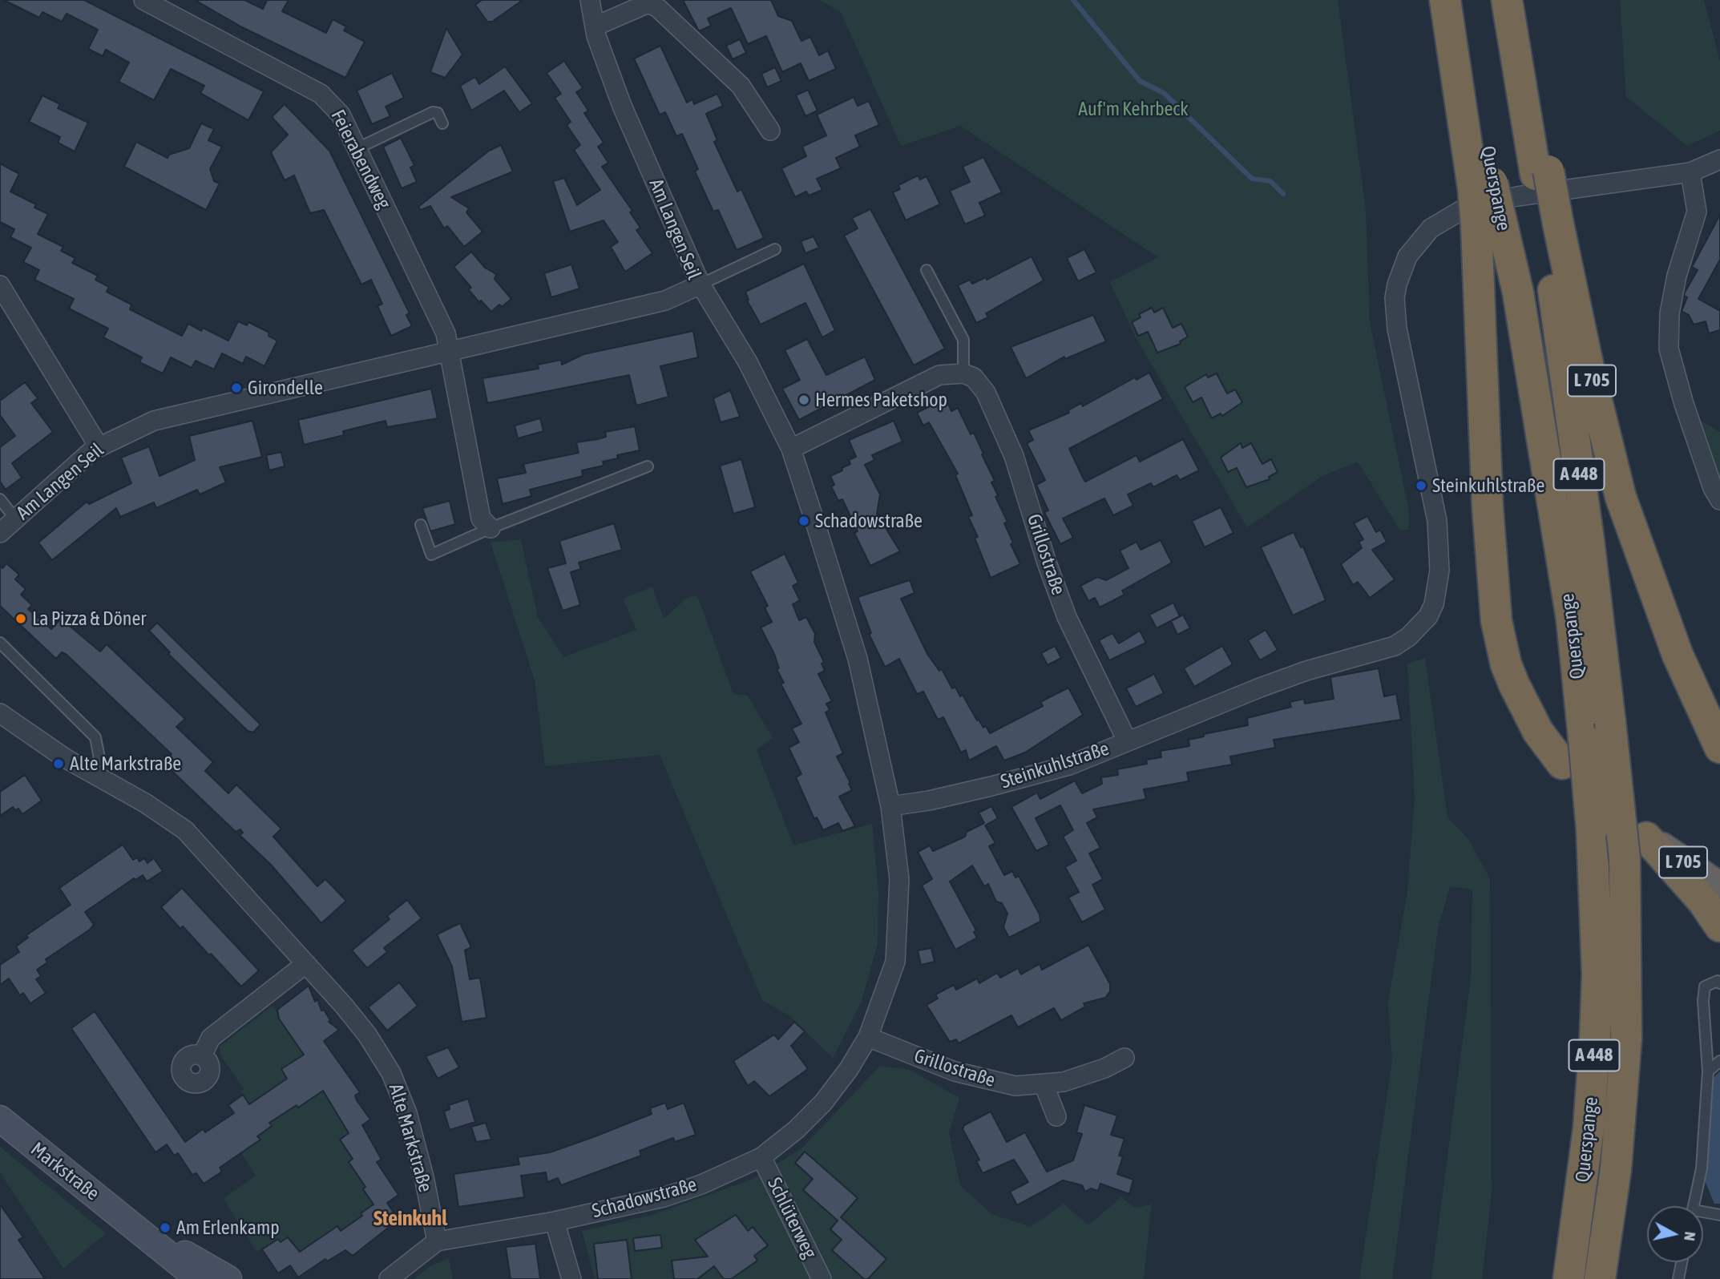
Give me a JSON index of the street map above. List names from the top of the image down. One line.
{"streets":{"highway":["Querspange","L 705","A 448"],"main road":["Markstraße"],"street":["Feierabendweg","Am Langen Seil","Grillostraße","Steinkuhlstraße","Alte Markstraße","Schadowstraße","Schlüterweg"]},"crossings":[["Feierabendweg","Am Langen Seil"],["Querspange","L 705"],["Querspange","A 448"],["Am Langen Seil","Schadowstraße"],["L 705","A 448"],["Grillostraße","Steinkuhlstraße"],["Grillostraße","Schadowstraße"],["Steinkuhlstraße","Schadowstraße"],["Alte Markstraße","Schadowstraße"],["Schadowstraße","Schlüterweg"]],"districts":["Steinkuhl"],"parks":["Auf'm Kehrbeck"],"places":["Girondelle","Hermes Paketshop","Steinkuhlstraße","Schadowstraße","La Pizza & Döner","Alte Markstraße","Am Erlenkamp"],"north":"right"}
